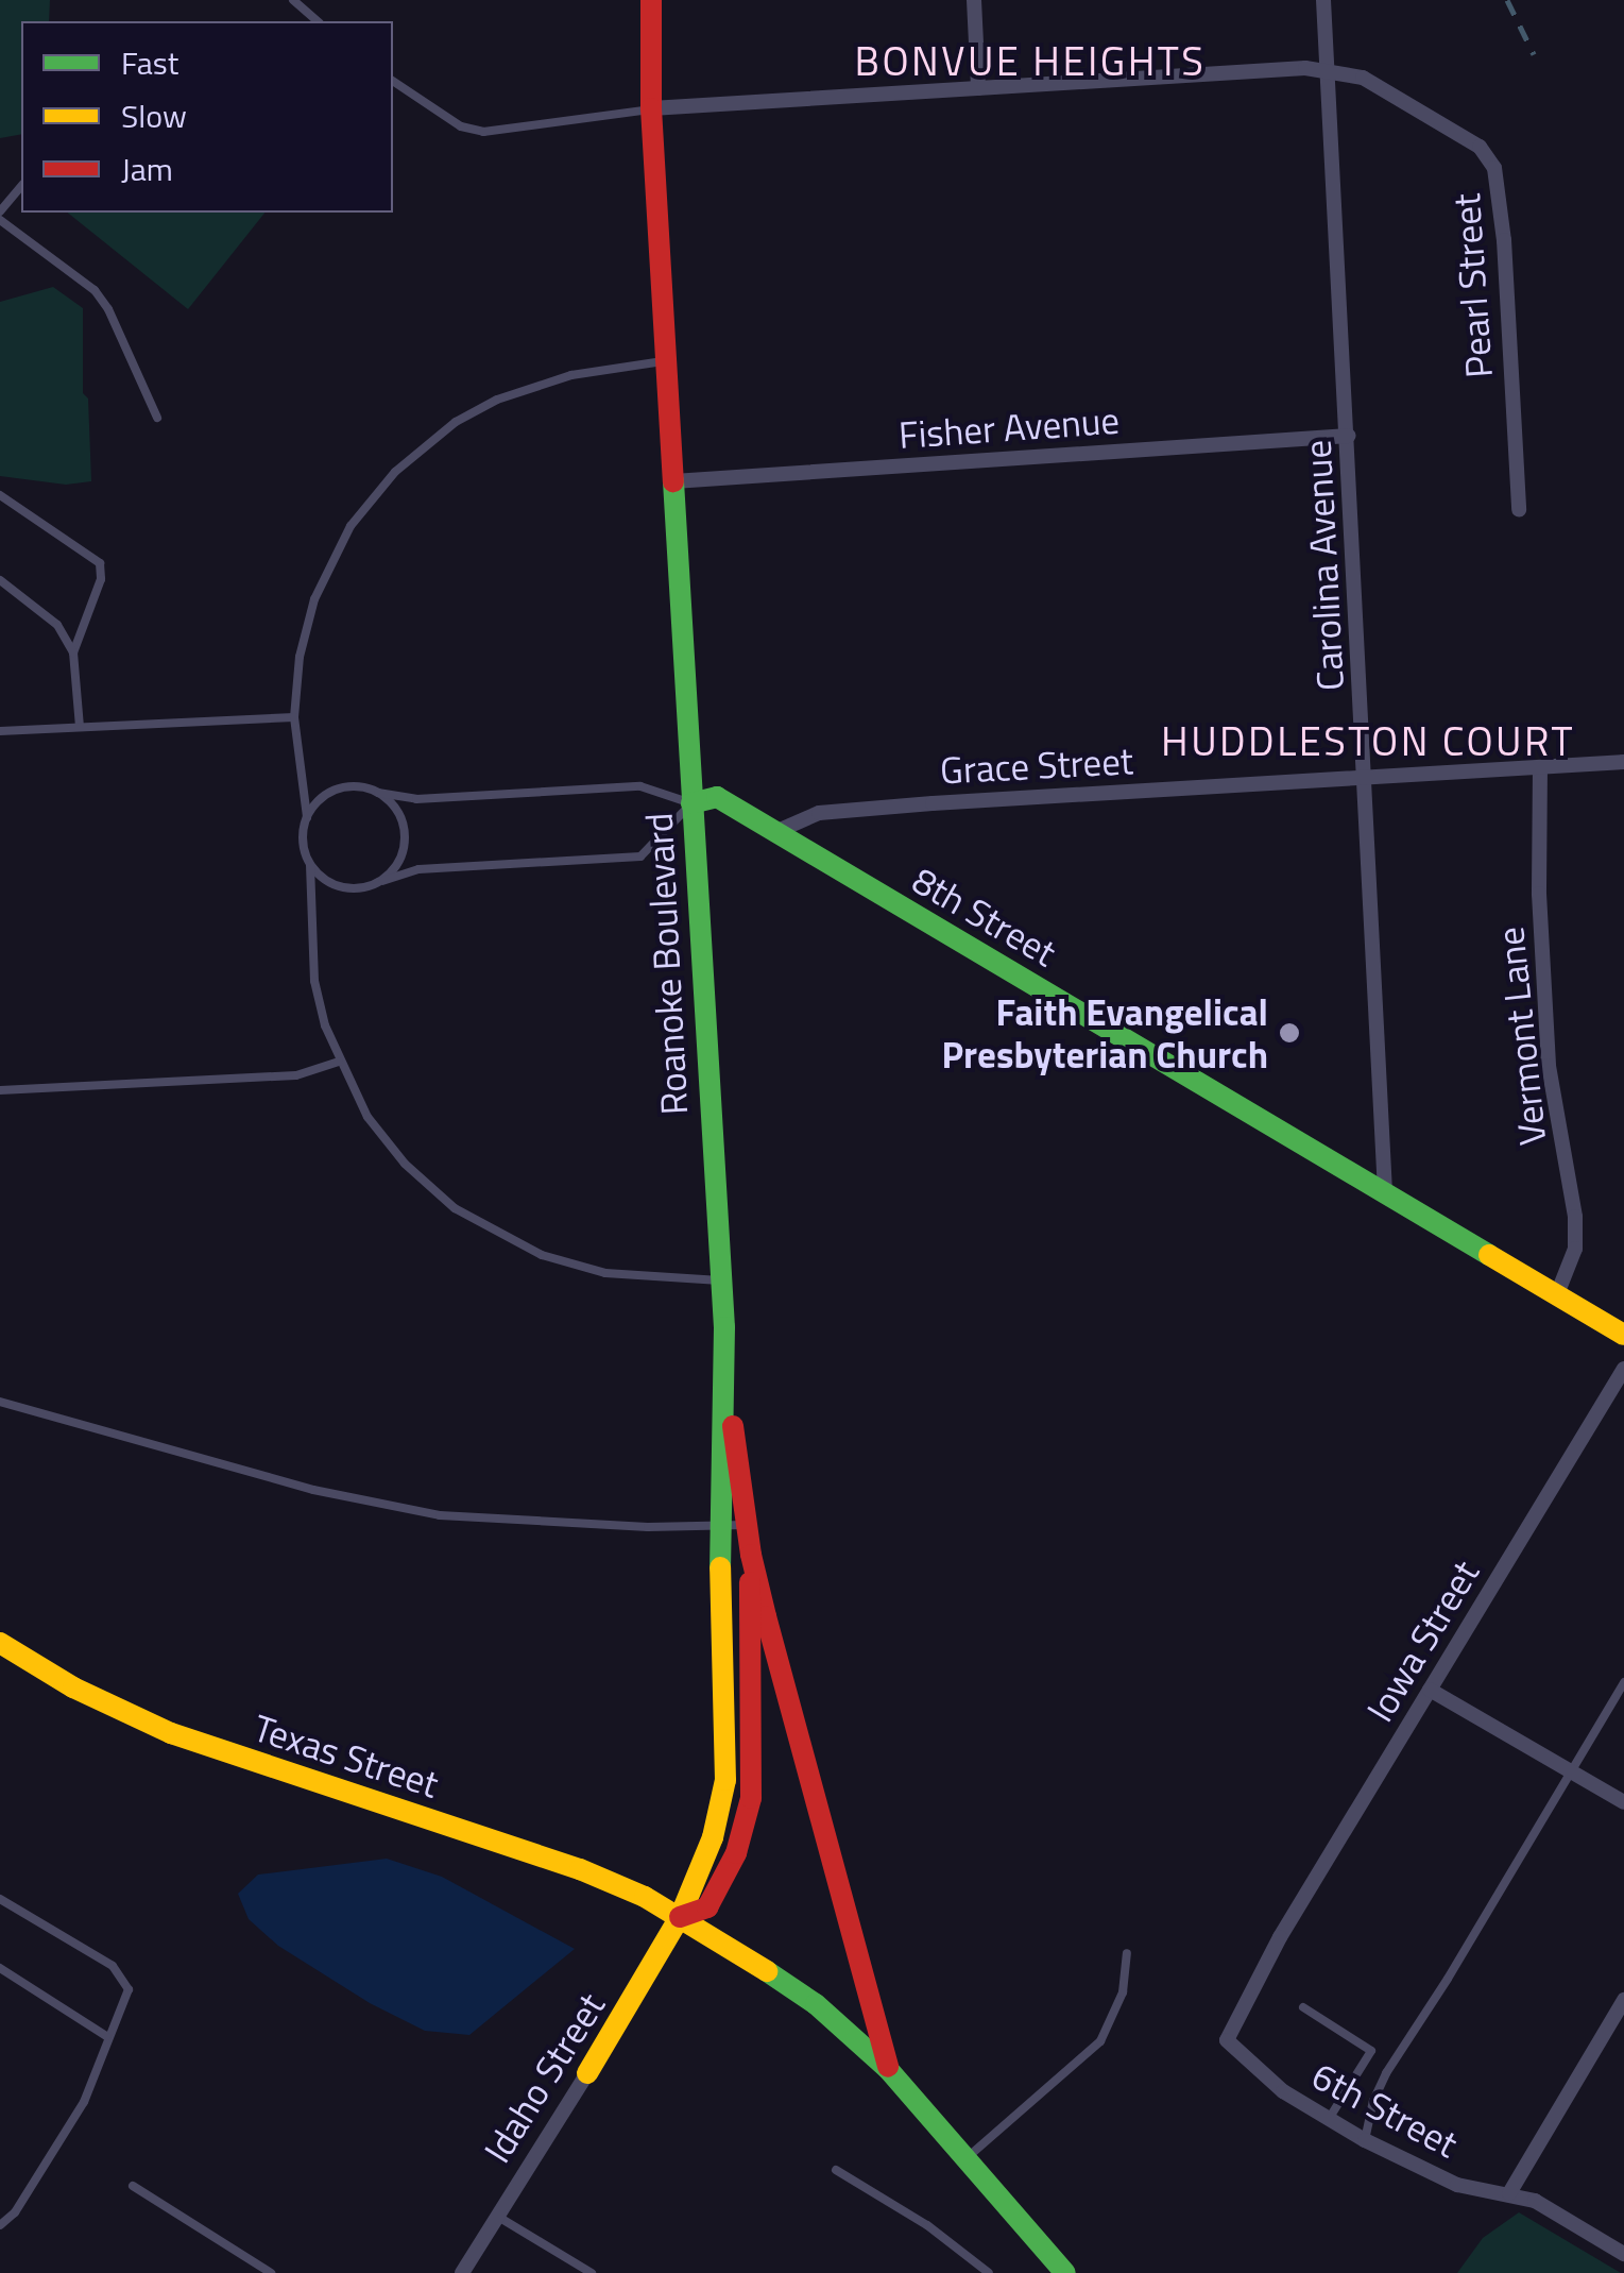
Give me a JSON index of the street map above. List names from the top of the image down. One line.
{"streets":{"main road":["8th Street","Roanoke Boulevard","Texas Street","Idaho Street"],"street":["Pearl Street","Fisher Avenue","Carolina Avenue","Grace Street","Vermont Lane","Iowa Street","6th Street"]},"crossings":[["Pearl Street","Carolina Avenue"],["Pearl Street","Roanoke Boulevard"],["Fisher Avenue","Carolina Avenue"],["Fisher Avenue","Roanoke Boulevard"],["Carolina Avenue","Grace Street"],["Carolina Avenue","8th Street"],["Grace Street","8th Street"],["Grace Street","Vermont Lane"],["8th Street","Roanoke Boulevard"],["8th Street","Vermont Lane"],["Roanoke Boulevard","Texas Street"],["Roanoke Boulevard","Idaho Street"],["Iowa Street","6th Street"],["Texas Street","Idaho Street"]],"districts":["BONVUE HEIGHTS","HUDDLESTON COURT"],"places":["Faith Evangelical Presbyterian Church"],"legend":["Fast","Slow","Jam"]}
